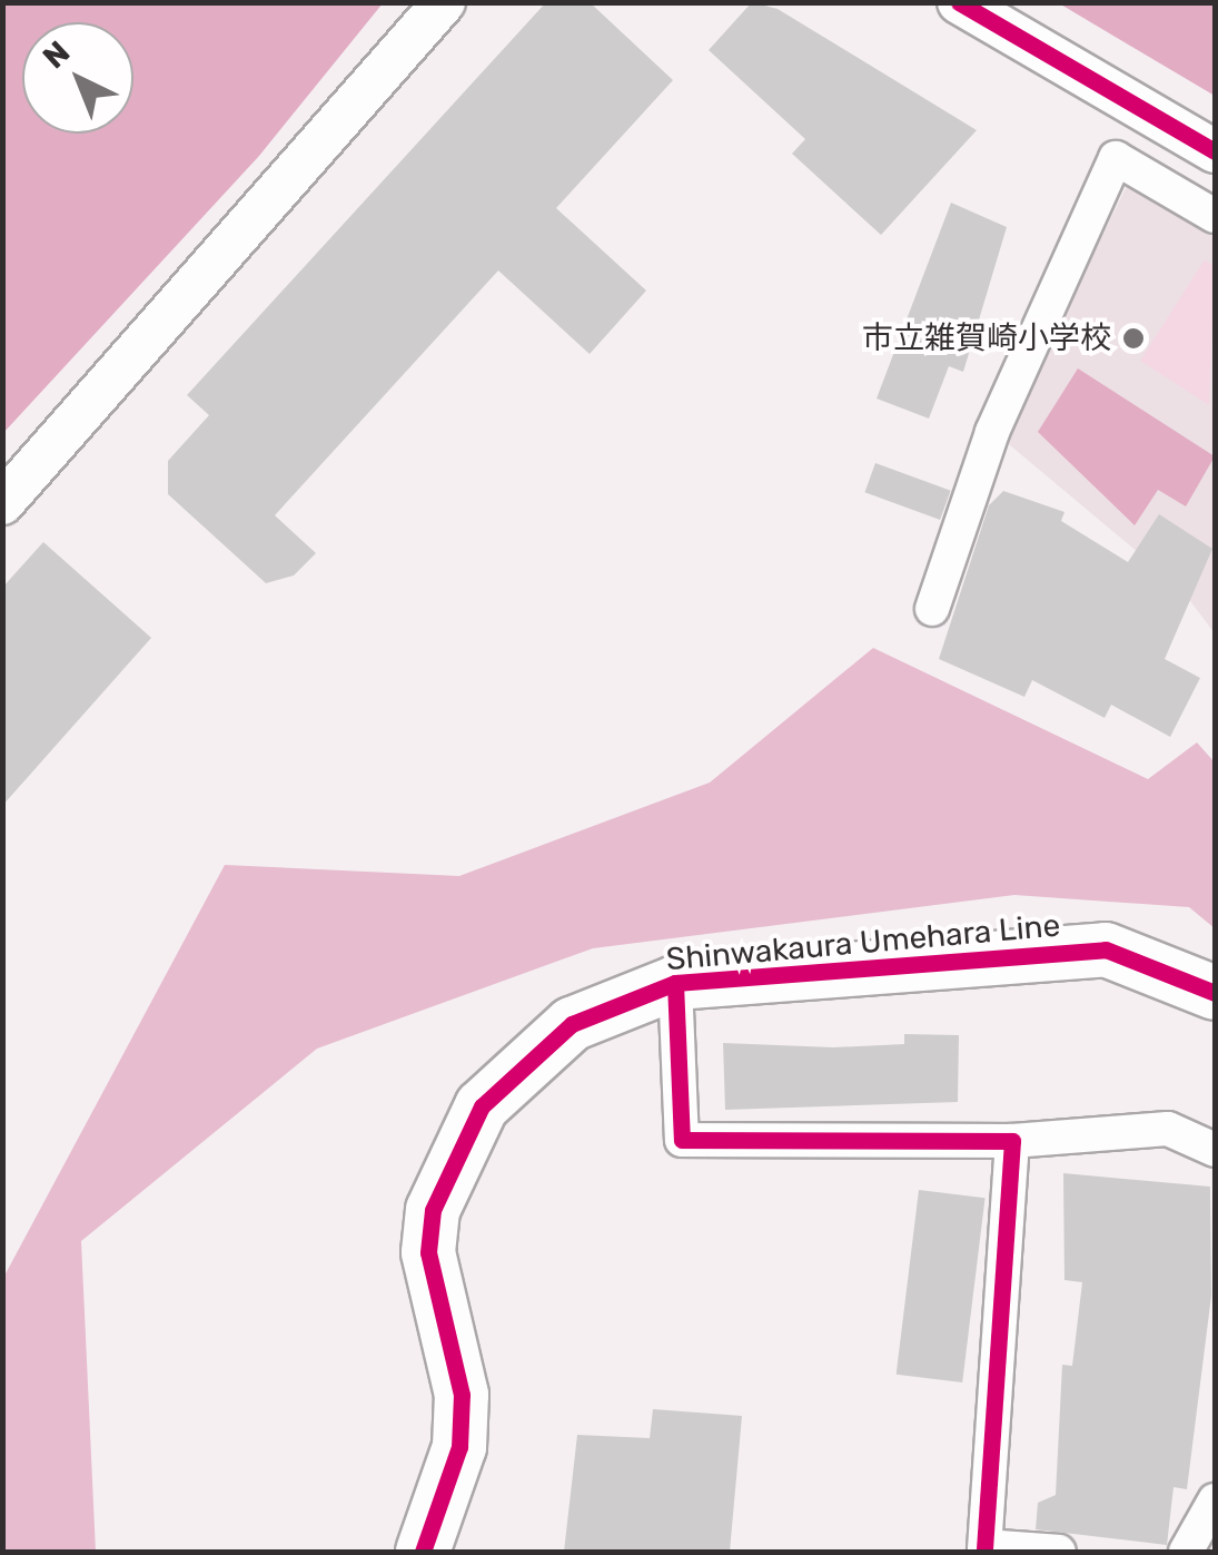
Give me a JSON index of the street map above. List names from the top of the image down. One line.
{"streets":{"main road":["Shinwakaura Umehara Line"]},"places":["市立雑賀崎小学校"],"north":"top left"}
